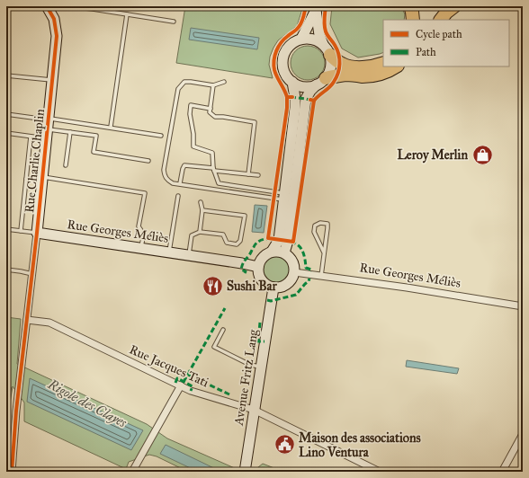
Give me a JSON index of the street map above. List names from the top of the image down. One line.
{"streets":{"street":["Rue Charlie Chaplin","Rue Georges Méliès","Rue Jacques Tati","Avenue Fritz Lang"]},"crossings":[["Rue Charlie Chaplin","Rue Georges Méliès"],["Rue Charlie Chaplin","Rue Jacques Tati"],["Rue Georges Méliès","Avenue Fritz Lang"],["Rue Jacques Tati","Avenue Fritz Lang"]],"water":["Rigole des Clayes"],"places":{"shop":["Leroy Merlin"],"restaurant":["Sushi Bar"],"public building":["Maison des associations Lino Ventura"]},"legend":["Cycle path","Path"]}
